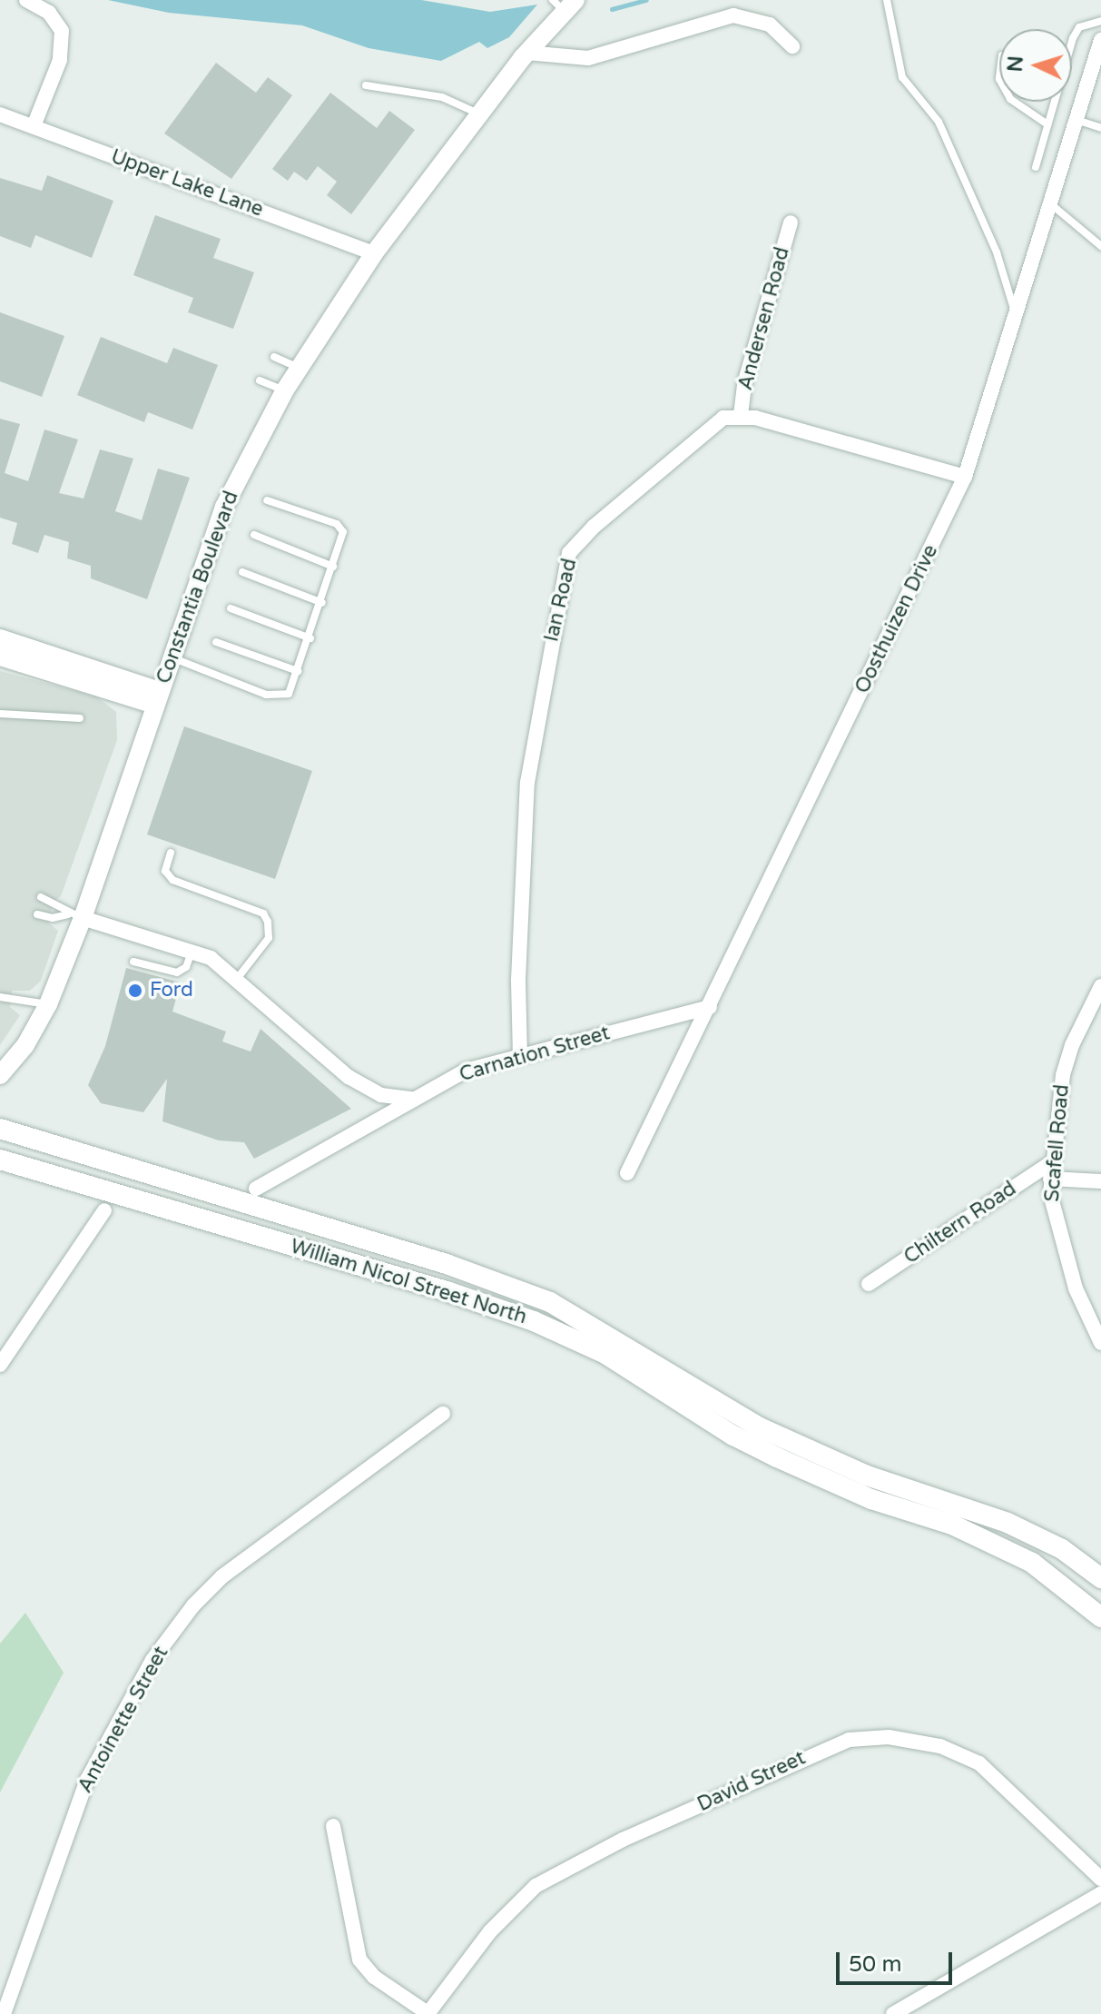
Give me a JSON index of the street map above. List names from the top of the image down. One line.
{"streets":{"main road":["William Nicol Street North"],"street":["Upper Lake Lane","Andersen Road","Constantia Boulevard","Ian Road","Oosthuizen Drive","Carnation Street","Scafell Road","Chiltern Road","Antoinette Street","David Street"]},"crossings":[["Upper Lake Lane","Constantia Boulevard"],["Andersen Road","Ian Road"],["Ian Road","Carnation Street"],["Oosthuizen Drive","Carnation Street"],["Scafell Road","Chiltern Road"]],"places":["Ford"],"scale_bar":"50 m","north":"left"}
